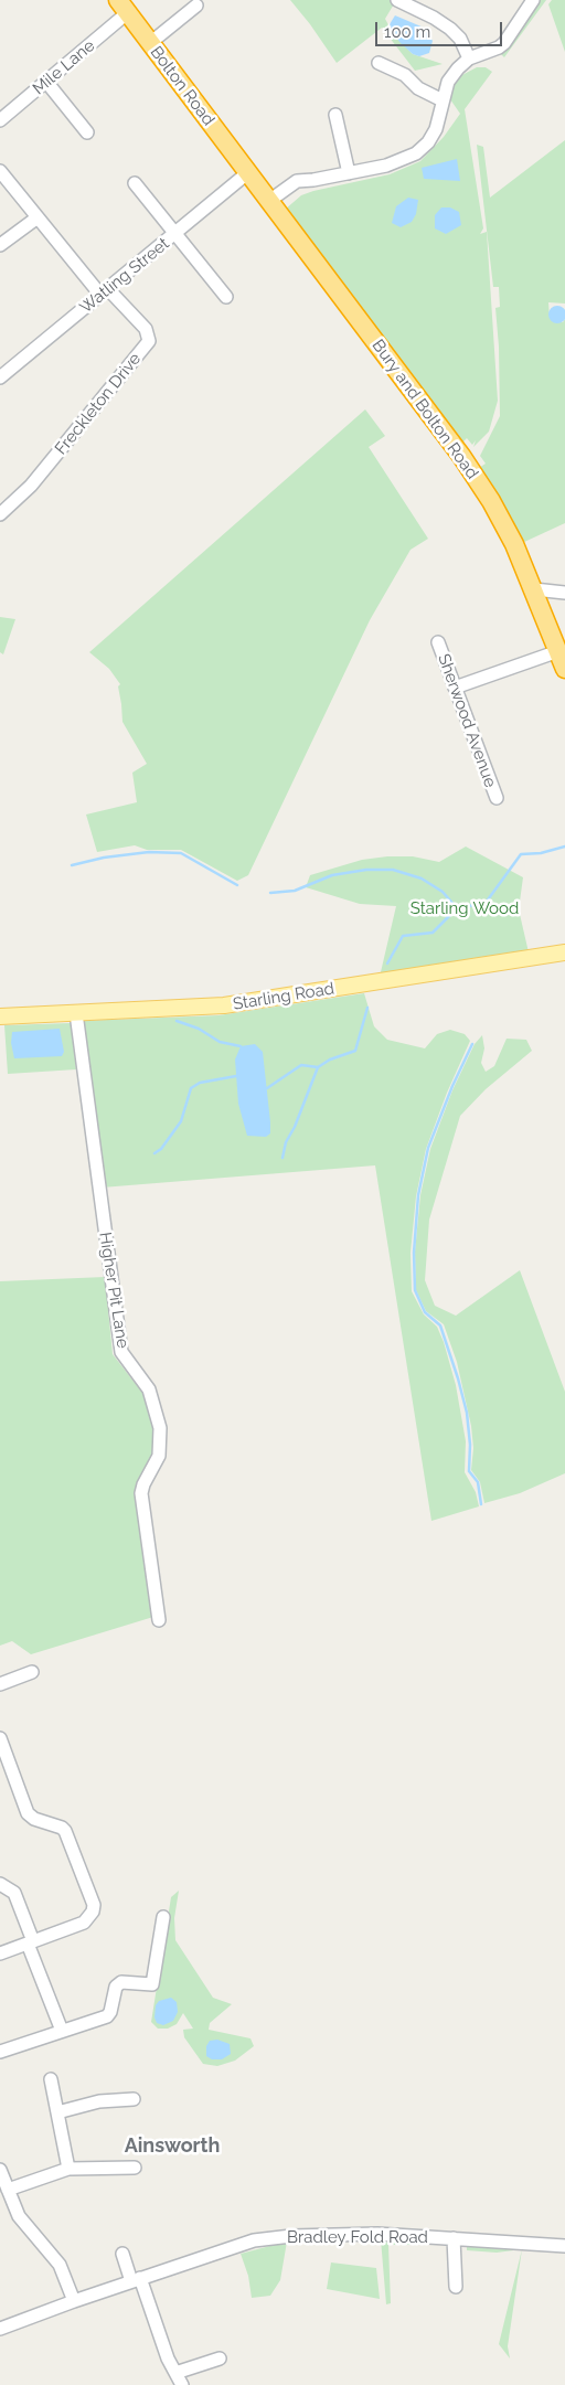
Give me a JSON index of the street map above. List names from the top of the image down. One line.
{"streets":{"highway":["Bolton Road","Bury and Bolton Road"],"main road":["Starling Road"],"street":["Mile Lane","Watling Street","Freckleton Drive","Sherwood Avenue","Higher Pit Lane","Bradley Fold Road"]},"crossings":[["Mile Lane","Bolton Road"],["Bolton Road","Watling Street"],["Bolton Road","Bury and Bolton Road"],["Watling Street","Freckleton Drive"],["Watling Street","Bury and Bolton Road"],["Starling Road","Higher Pit Lane"]],"districts":["Ainsworth"],"parks":["Starling Wood"],"scale_bar":"100 m"}
